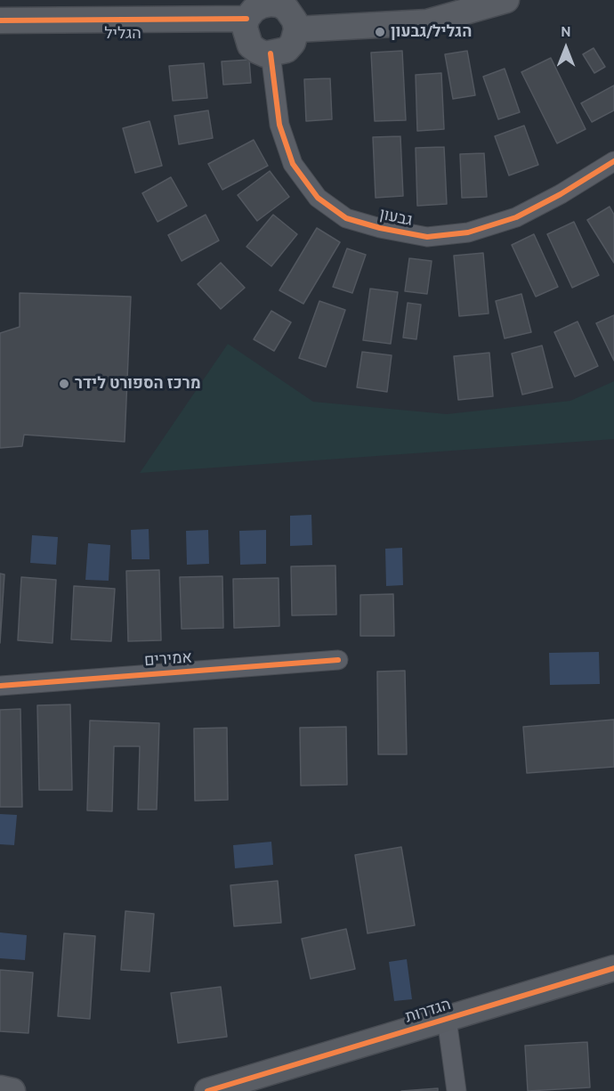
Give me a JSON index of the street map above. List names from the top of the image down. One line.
{"streets":{"street":["הגליל","גבעון","אמירים","הגדרות"]},"crossings":[["הגליל","גבעון"]],"places":["הגליל/גבעון","מרכז הספורט לידר"],"north":"top"}
